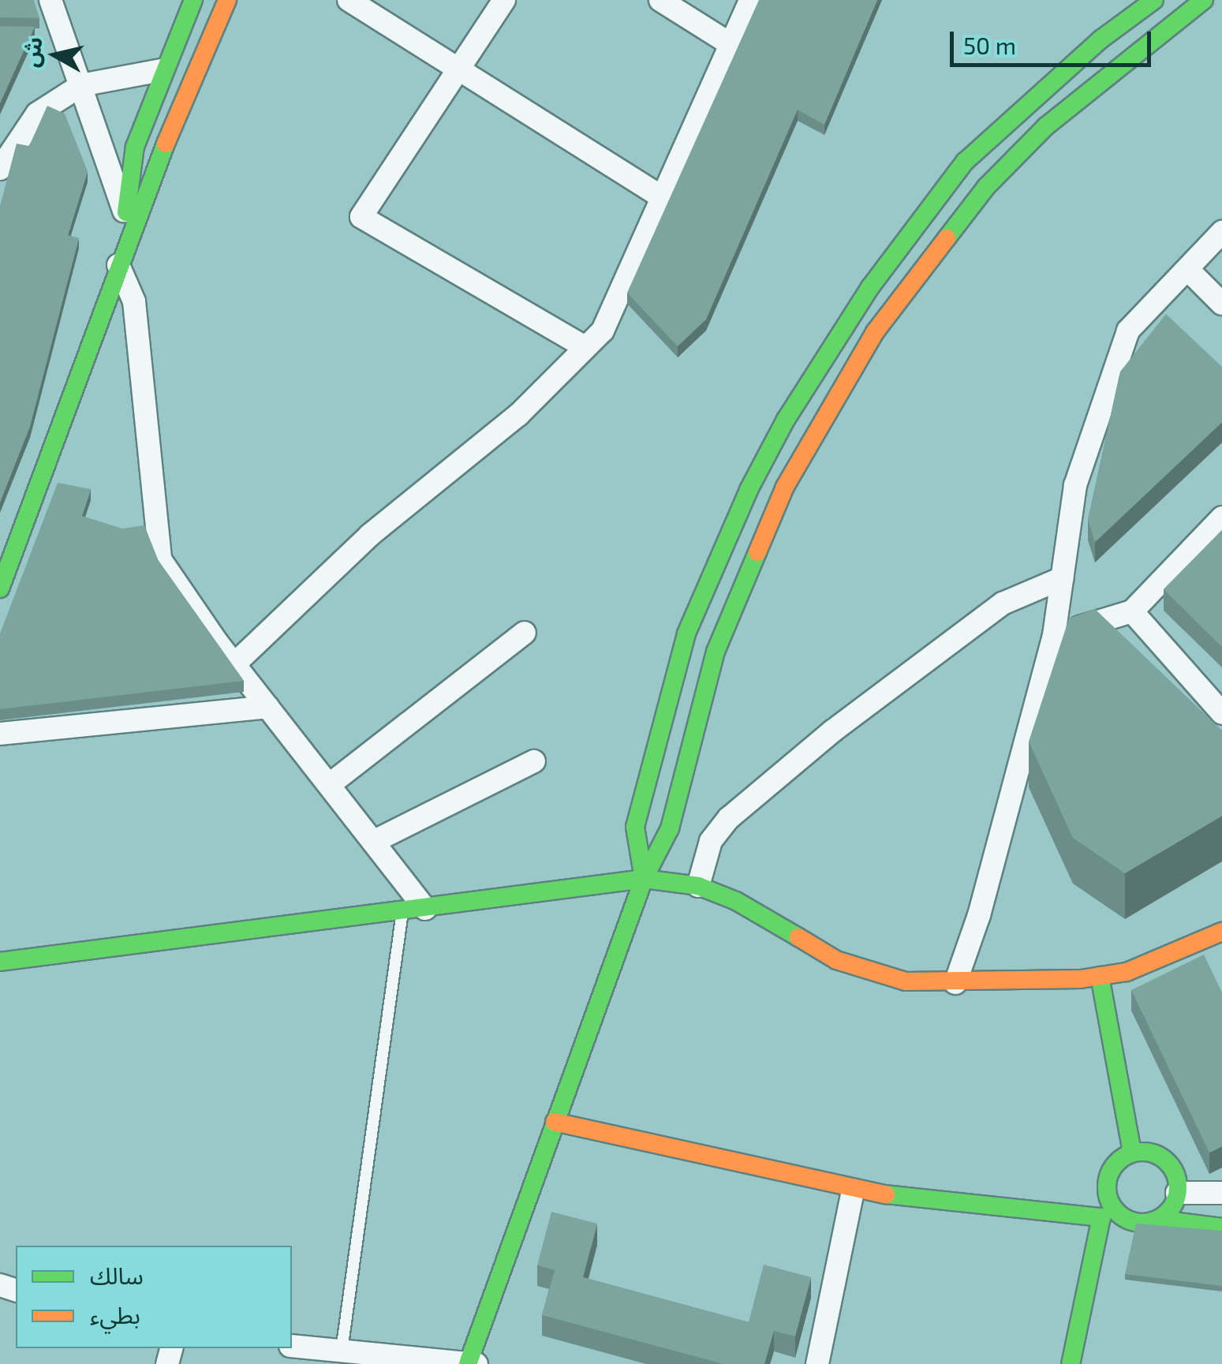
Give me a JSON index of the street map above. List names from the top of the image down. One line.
{"legend":["سالك","بطيء"],"scale_bar":"50 m","north":"left"}
